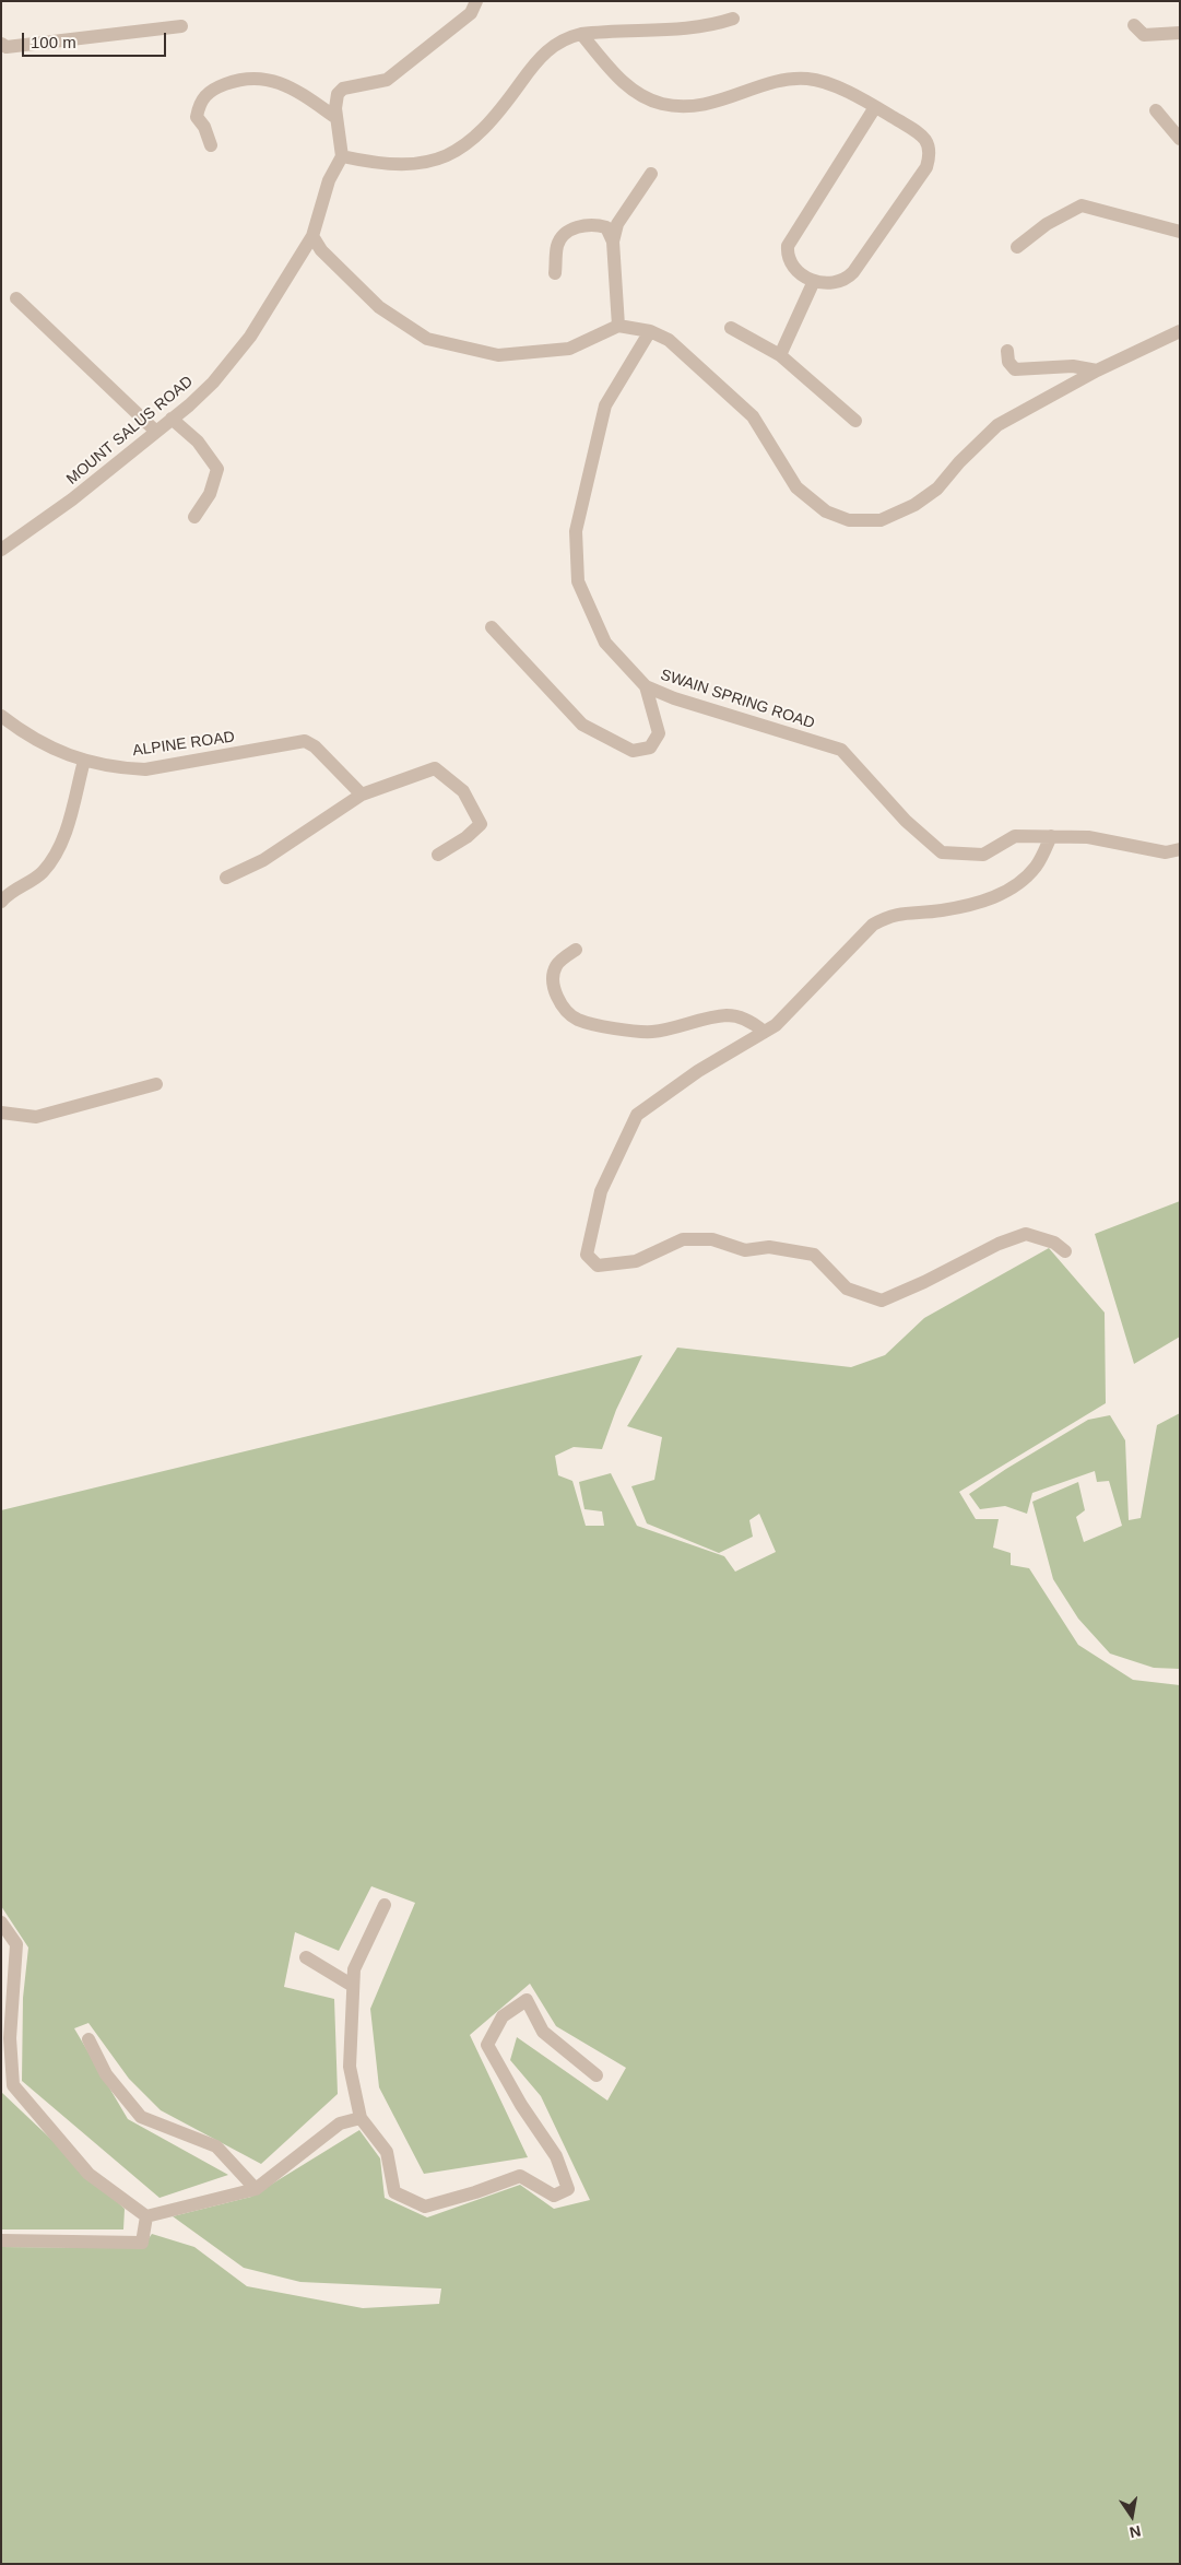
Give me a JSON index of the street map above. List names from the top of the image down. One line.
{"streets":{"street":["MOUNT SALUS ROAD","SWAIN SPRING ROAD","ALPINE ROAD"]},"scale_bar":"100 m","north":"bottom"}
